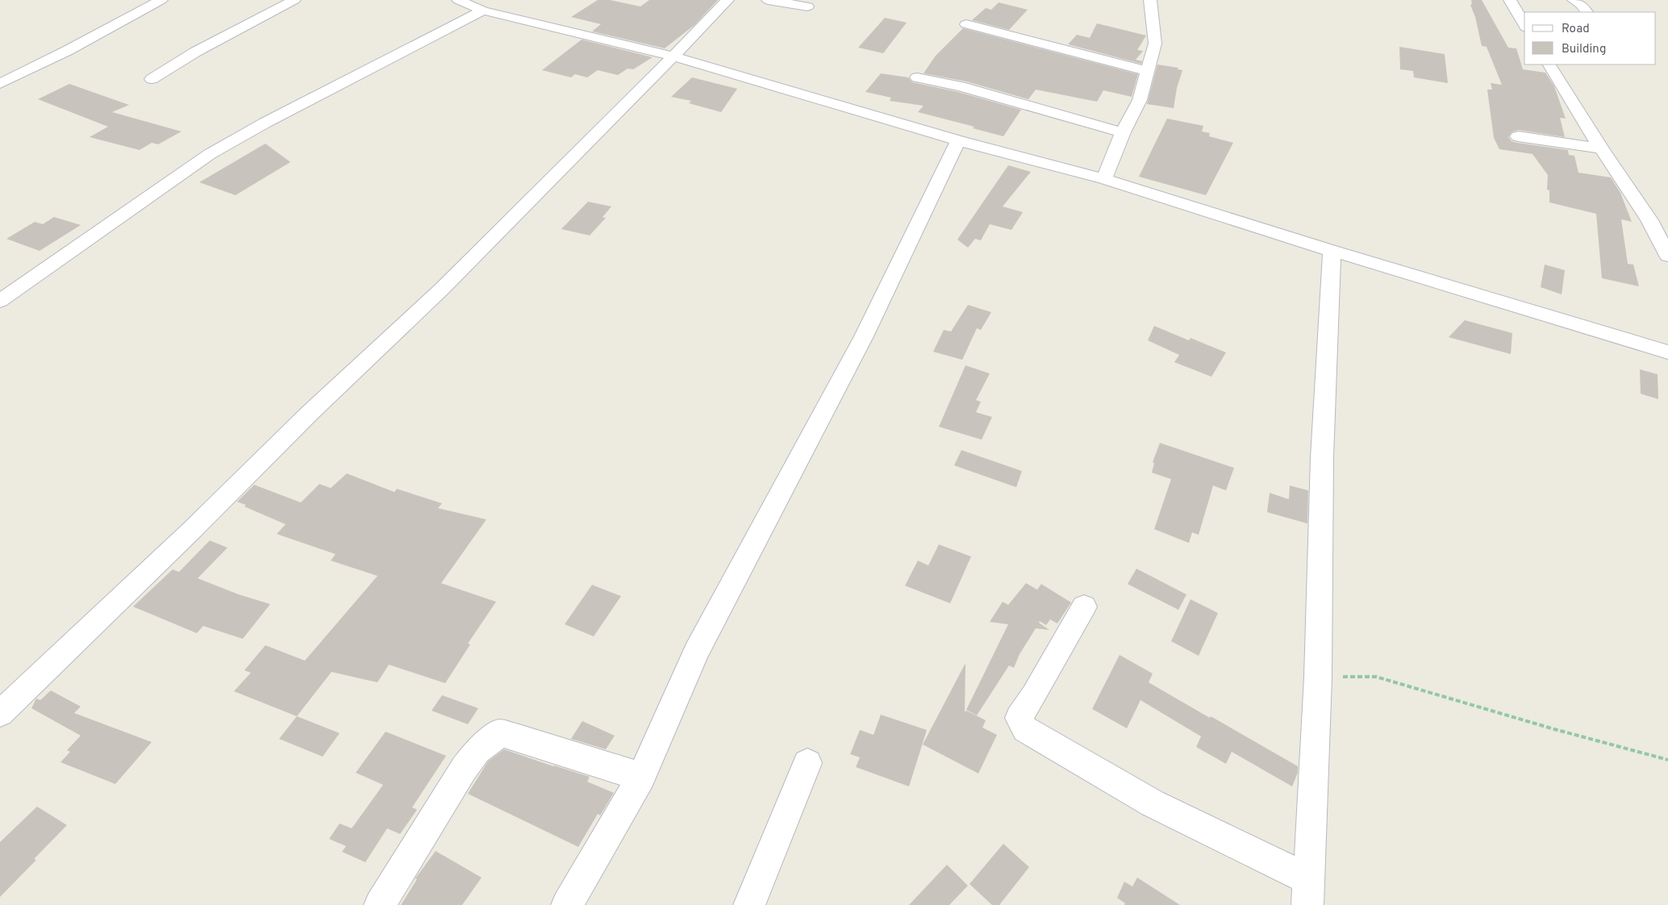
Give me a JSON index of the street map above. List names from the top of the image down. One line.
{"legend":["Road","Building"]}
